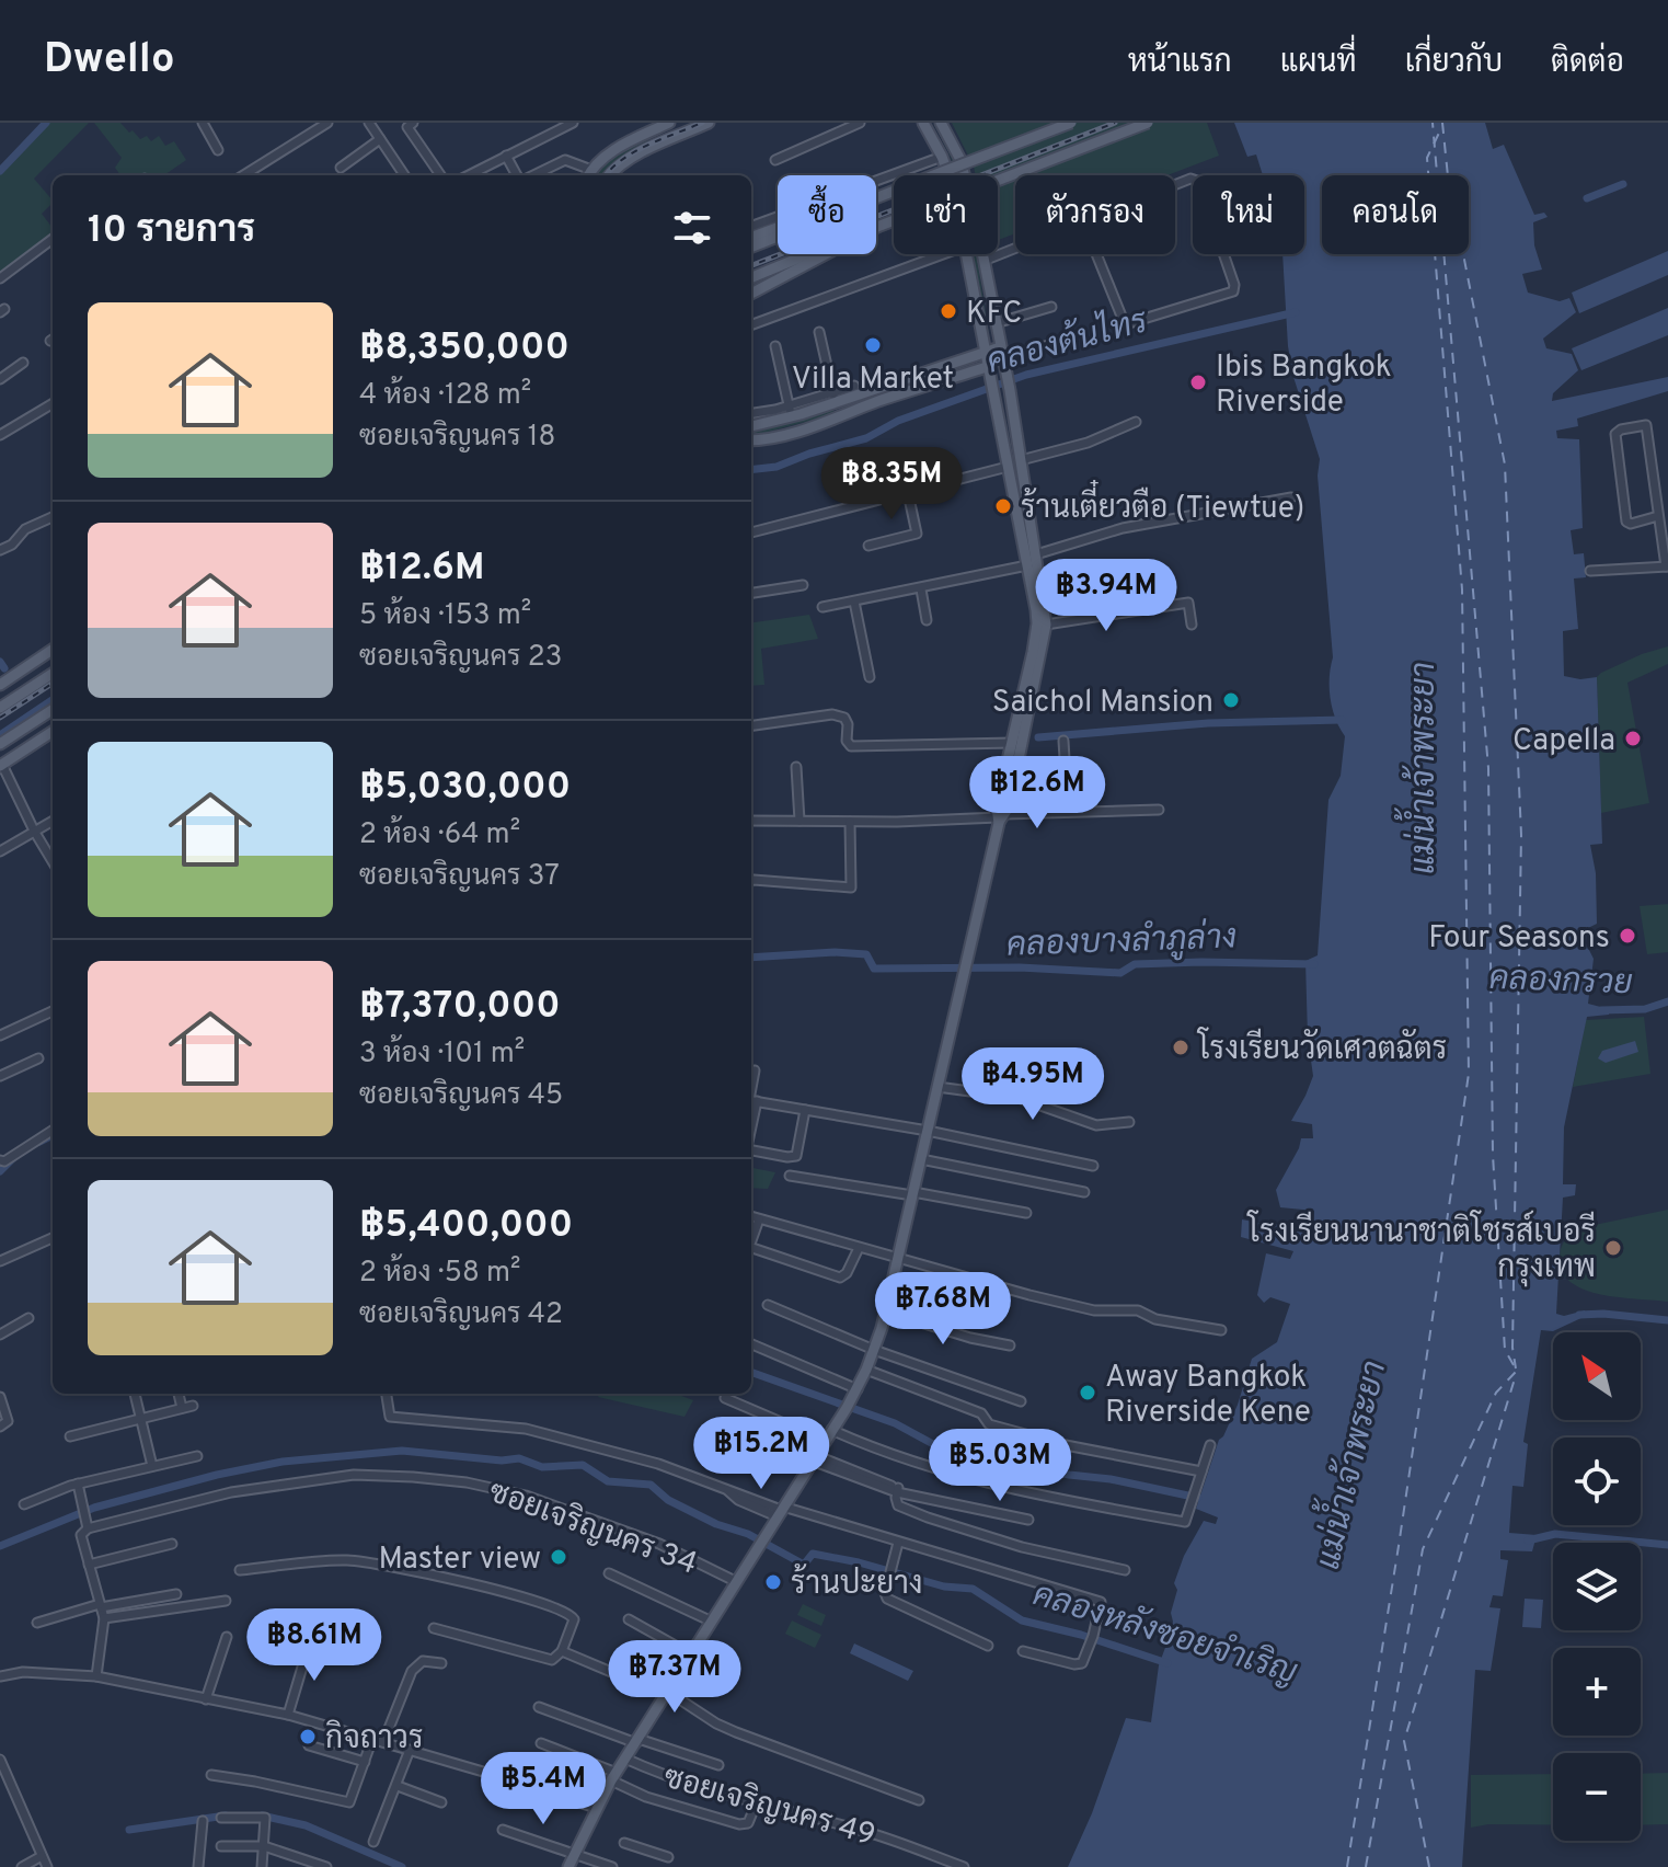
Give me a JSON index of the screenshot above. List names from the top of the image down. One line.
{"streets":{"street":["ซอยเจริญนคร 34","ซอยเจริญนคร 49"]},"water":["คลองต้นไทร","แม่น้ำเจ้าพระยา","คลองบางลำภูล่าง","คลองกรวย","คลองหลังซอยจำเริญ"],"places":["KFC","Villa Market","Ibis Bangkok Riverside","ร้านเตี๋ยวตือ (Tiewtue)","Saichol Mansion","Capella","Four Seasons","โรงเรียนวัดเศวตฉัตร","โรงเรียนนานาชาติโชรส์เบอรี กรุงเทพ","Away Bangkok Riverside Kene","Master view","ร้านปะยาง","กิจถาวร"],"north":"top left","page":{"header":"Dwello","nav":["หน้าแรก","แผนที่","เกี่ยวกับ","ติดต่อ"],"chip":["ซื้อ","เช่า","ตัวกรอง","ใหม่","คอนโด"],"heading":"10 รายการ","list":[{"name":"฿8,350,000","note":"4 ห้อง · 128 m² · ซอยเจริญนคร 18"},{"name":"฿12.6M","note":"5 ห้อง · 153 m² · ซอยเจริญนคร 23"},{"name":"฿5,030,000","note":"2 ห้อง · 64 m² · ซอยเจริญนคร 37"},{"name":"฿7,370,000","note":"3 ห้อง · 101 m² · ซอยเจริญนคร 45"},{"name":"฿5,400,000","note":"2 ห้อง · 58 m² · ซอยเจริญนคร 42"}],"price":["฿8.35M","฿3.94M","฿12.6M","฿4.95M","฿7.68M","฿15.2M","฿5.03M","฿8.61M","฿7.37M","฿5.4M"],"map_buttons":["+","−"]}}
